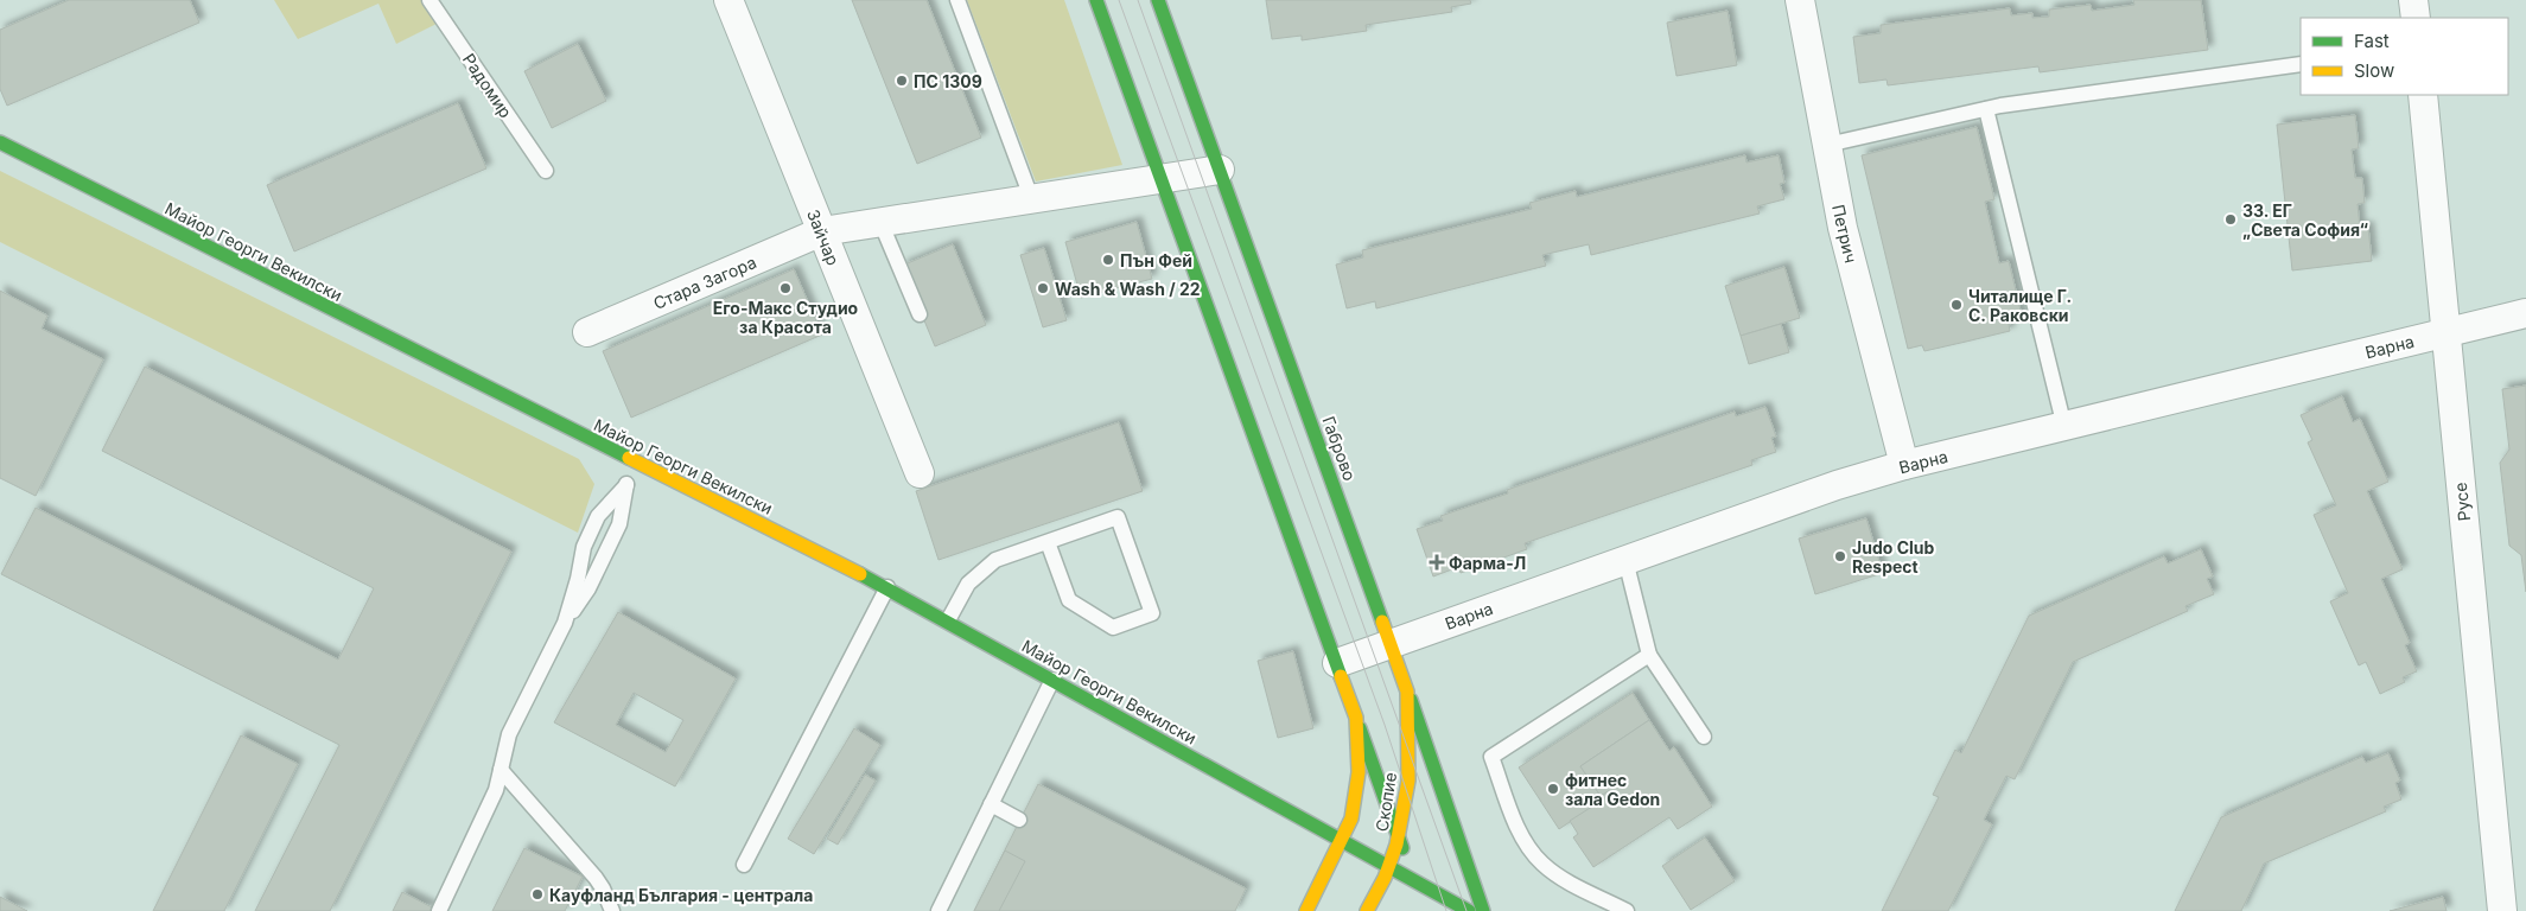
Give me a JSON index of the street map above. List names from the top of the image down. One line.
{"streets":{"street":["Петрич","Зайчар","Майор Георги Векилски","Стара Загора","Варна","Габрово","Русе","Скопие"],"lane":["Радомир"]},"crossings":[["Петрич","Варна"],["Зайчар","Стара Загора"],["Майор Георги Векилски","Скопие"],["Стара Загора","Габрово"],["Варна","Габрово"],["Варна","Русе"],["Габрово","Скопие"]],"places":{"other":["ПС 1309","33. ЕГ „Света София“","Пън Фей","Eго-Макс Студио за Красота","Wash & Wash / 22","Читалище Г. С. Раковски","Judo Club Respect","фитнес зала Gedon","Кауфланд България - централа"],"health":["Фарма-Л"]},"legend":["Fast","Slow"]}
